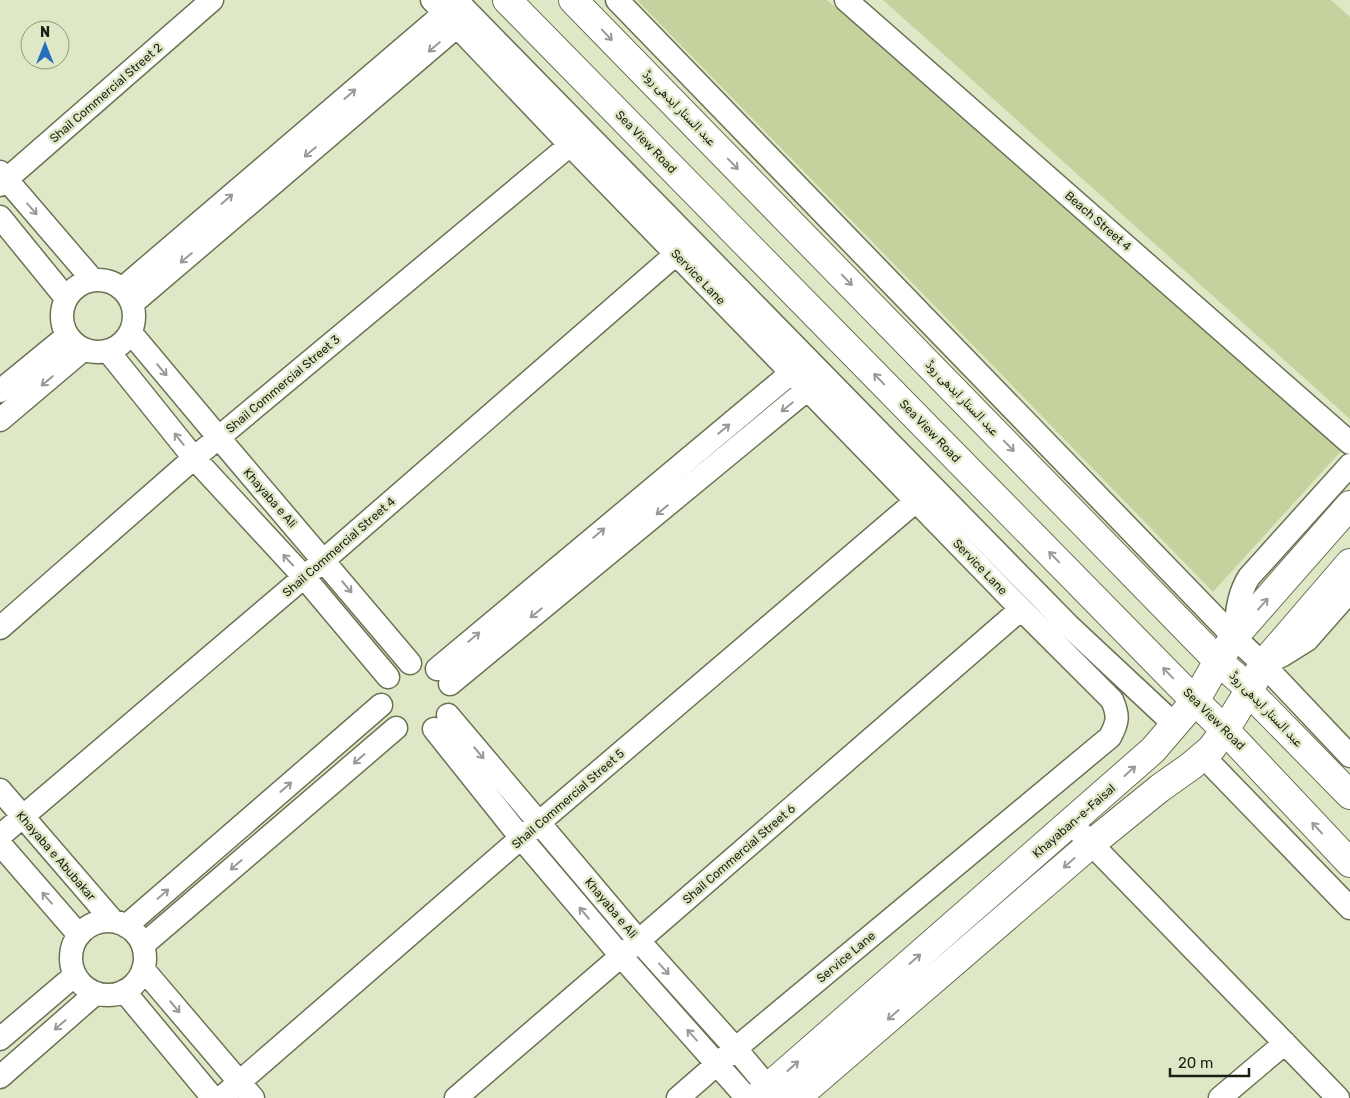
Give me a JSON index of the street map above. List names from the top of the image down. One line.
{"streets":{"main road":["عبد الستار ایدھی روڈ","Sea View Road","Khayaban-e-Faisal"],"street":["Shail Commercial Street 2","Beach Street 4","Service Lane","Shail Commercial Street 3","Khayaba e Ali","Shail Commercial Street 4","Shail Commercial Street 5","Shail Commercial Street 6","Khayaba e Abubakar"]},"crossings":[["عبد الستار ایدھی روڈ","Khayaban-e-Faisal"],["Sea View Road","Khayaban-e-Faisal"],["Service Lane","Shail Commercial Street 3"],["Service Lane","Khayaba e Ali"],["Service Lane","Shail Commercial Street 4"],["Service Lane","Shail Commercial Street 5"],["Service Lane","Shail Commercial Street 6"],["Shail Commercial Street 3","Khayaba e Ali"],["Khayaba e Ali","Shail Commercial Street 4"],["Khayaba e Ali","Shail Commercial Street 5"],["Khayaba e Ali","Khayaban-e-Faisal"],["Khayaba e Ali","Shail Commercial Street 6"],["Shail Commercial Street 4","Khayaba e Abubakar"]],"one_way":["عبد الستار ایدھی روڈ","Sea View Road"],"scale_bar":"20 m","north":"top"}
